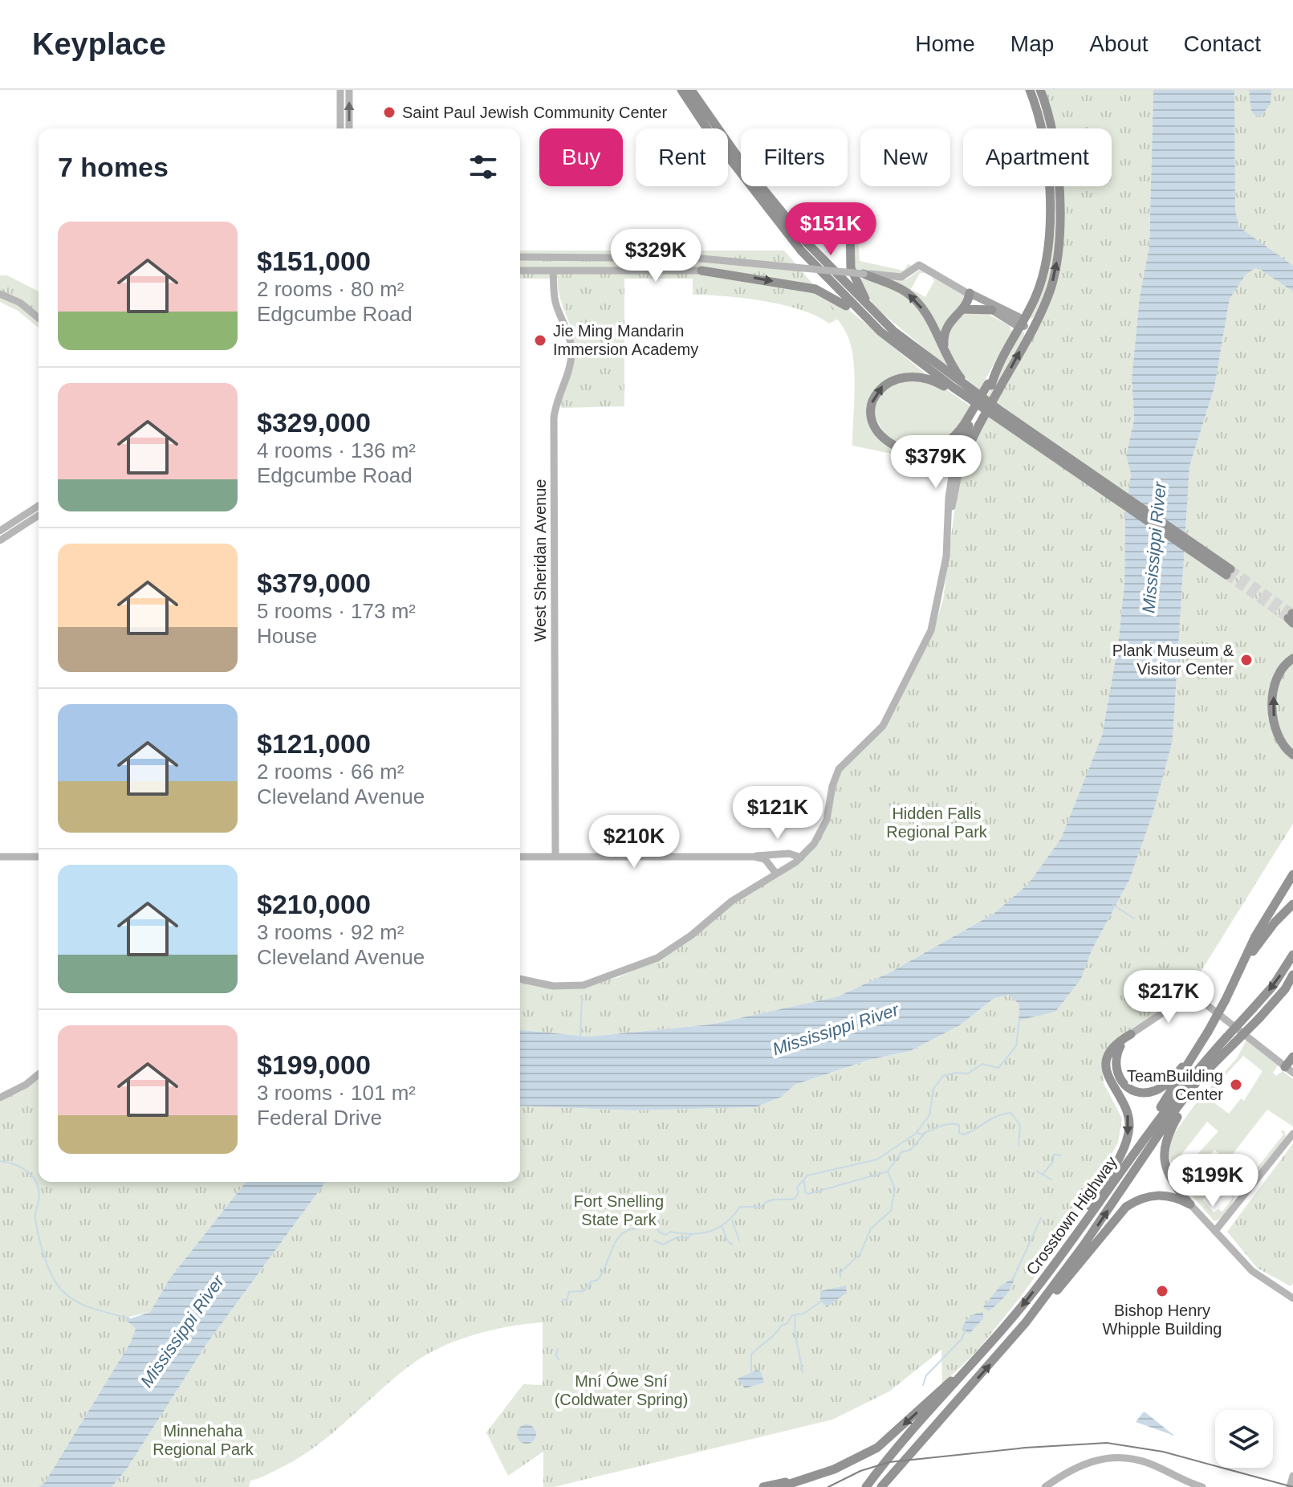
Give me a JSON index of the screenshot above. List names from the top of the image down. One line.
{"streets":{"highway":["Crosstown Highway"],"street":["West Sheridan Avenue"]},"water":["Mississippi River"],"parks":["Hidden Falls Regional Park","Fort Snelling State Park","Mní Ówe Sní (Coldwater Spring)","Minnehaha Regional Park"],"places":["Saint Paul Jewish Community Center","Jie Ming Mandarin Immersion Academy","Plank Museum & Visitor Center","TeamBuilding Center","Bishop Henry Whipple Building"],"page":{"header":"Keyplace","nav":["Home","Map","About","Contact"],"chip":["Buy","Rent","Filters","New","Apartment"],"heading":"7 homes","price":["$151K","$329K","$379K","$121K","$210K","$217K","$199K"],"list":[{"name":"$151,000","note":"2 rooms · 80 m² · Edgcumbe Road"},{"name":"$329,000","note":"4 rooms · 136 m² · Edgcumbe Road"},{"name":"$379,000","note":"5 rooms · 173 m² · House"},{"name":"$121,000","note":"2 rooms · 66 m² · Cleveland Avenue"},{"name":"$210,000","note":"3 rooms · 92 m² · Cleveland Avenue"},{"name":"$199,000","note":"3 rooms · 101 m² · Federal Drive"}]}}
